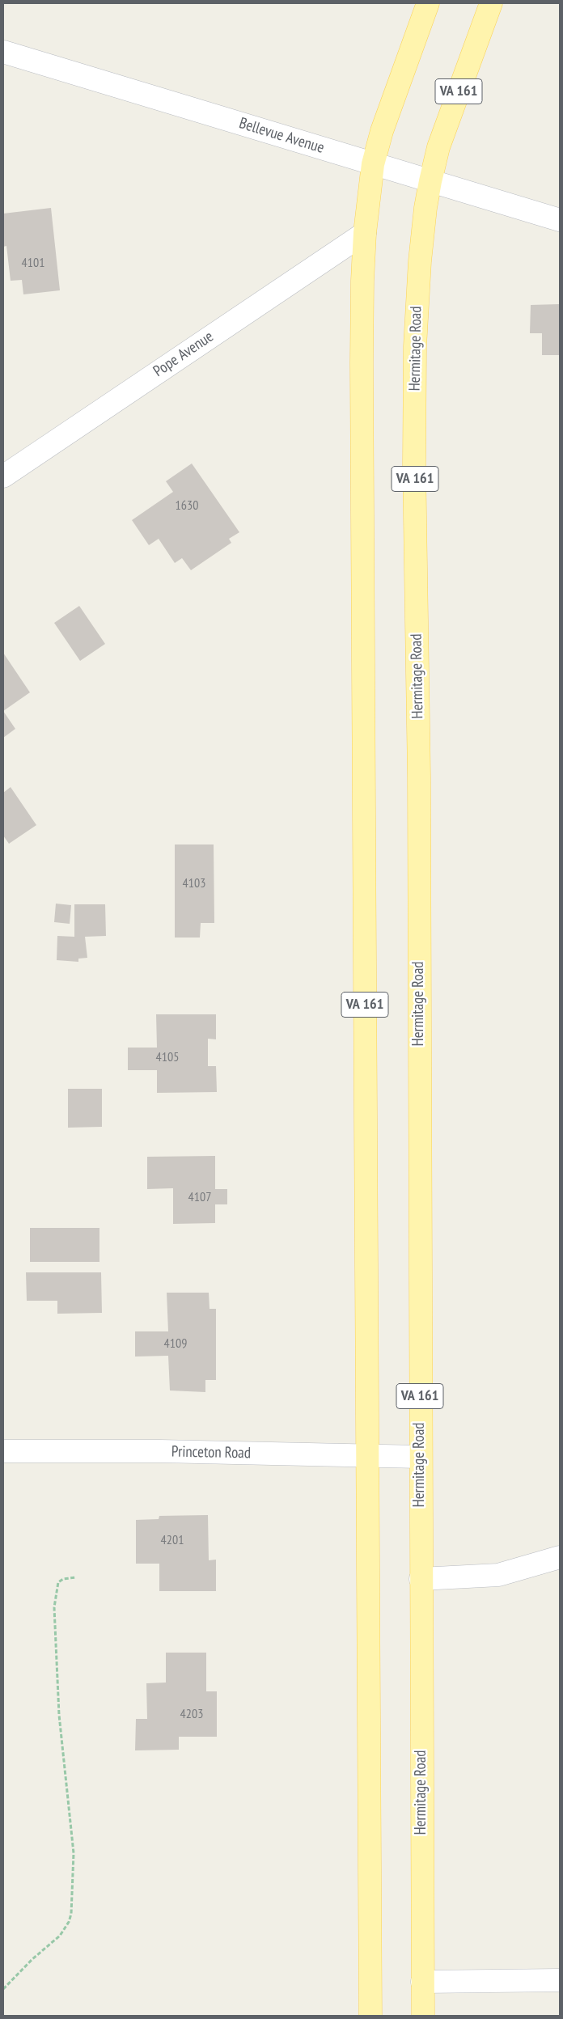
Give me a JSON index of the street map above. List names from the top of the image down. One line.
{"streets":{"main road":["VA 161","Hermitage Road"],"street":["Bellevue Avenue","Pope Avenue","Princeton Road"]},"crossings":[["VA 161","Bellevue Avenue"],["VA 161","Pope Avenue"],["VA 161","Princeton Road"],["Bellevue Avenue","Hermitage Road"],["Hermitage Road","Princeton Road"]],"house_numbers":["4101","1630","4103","4105","4107","4109","4201","4203"]}
